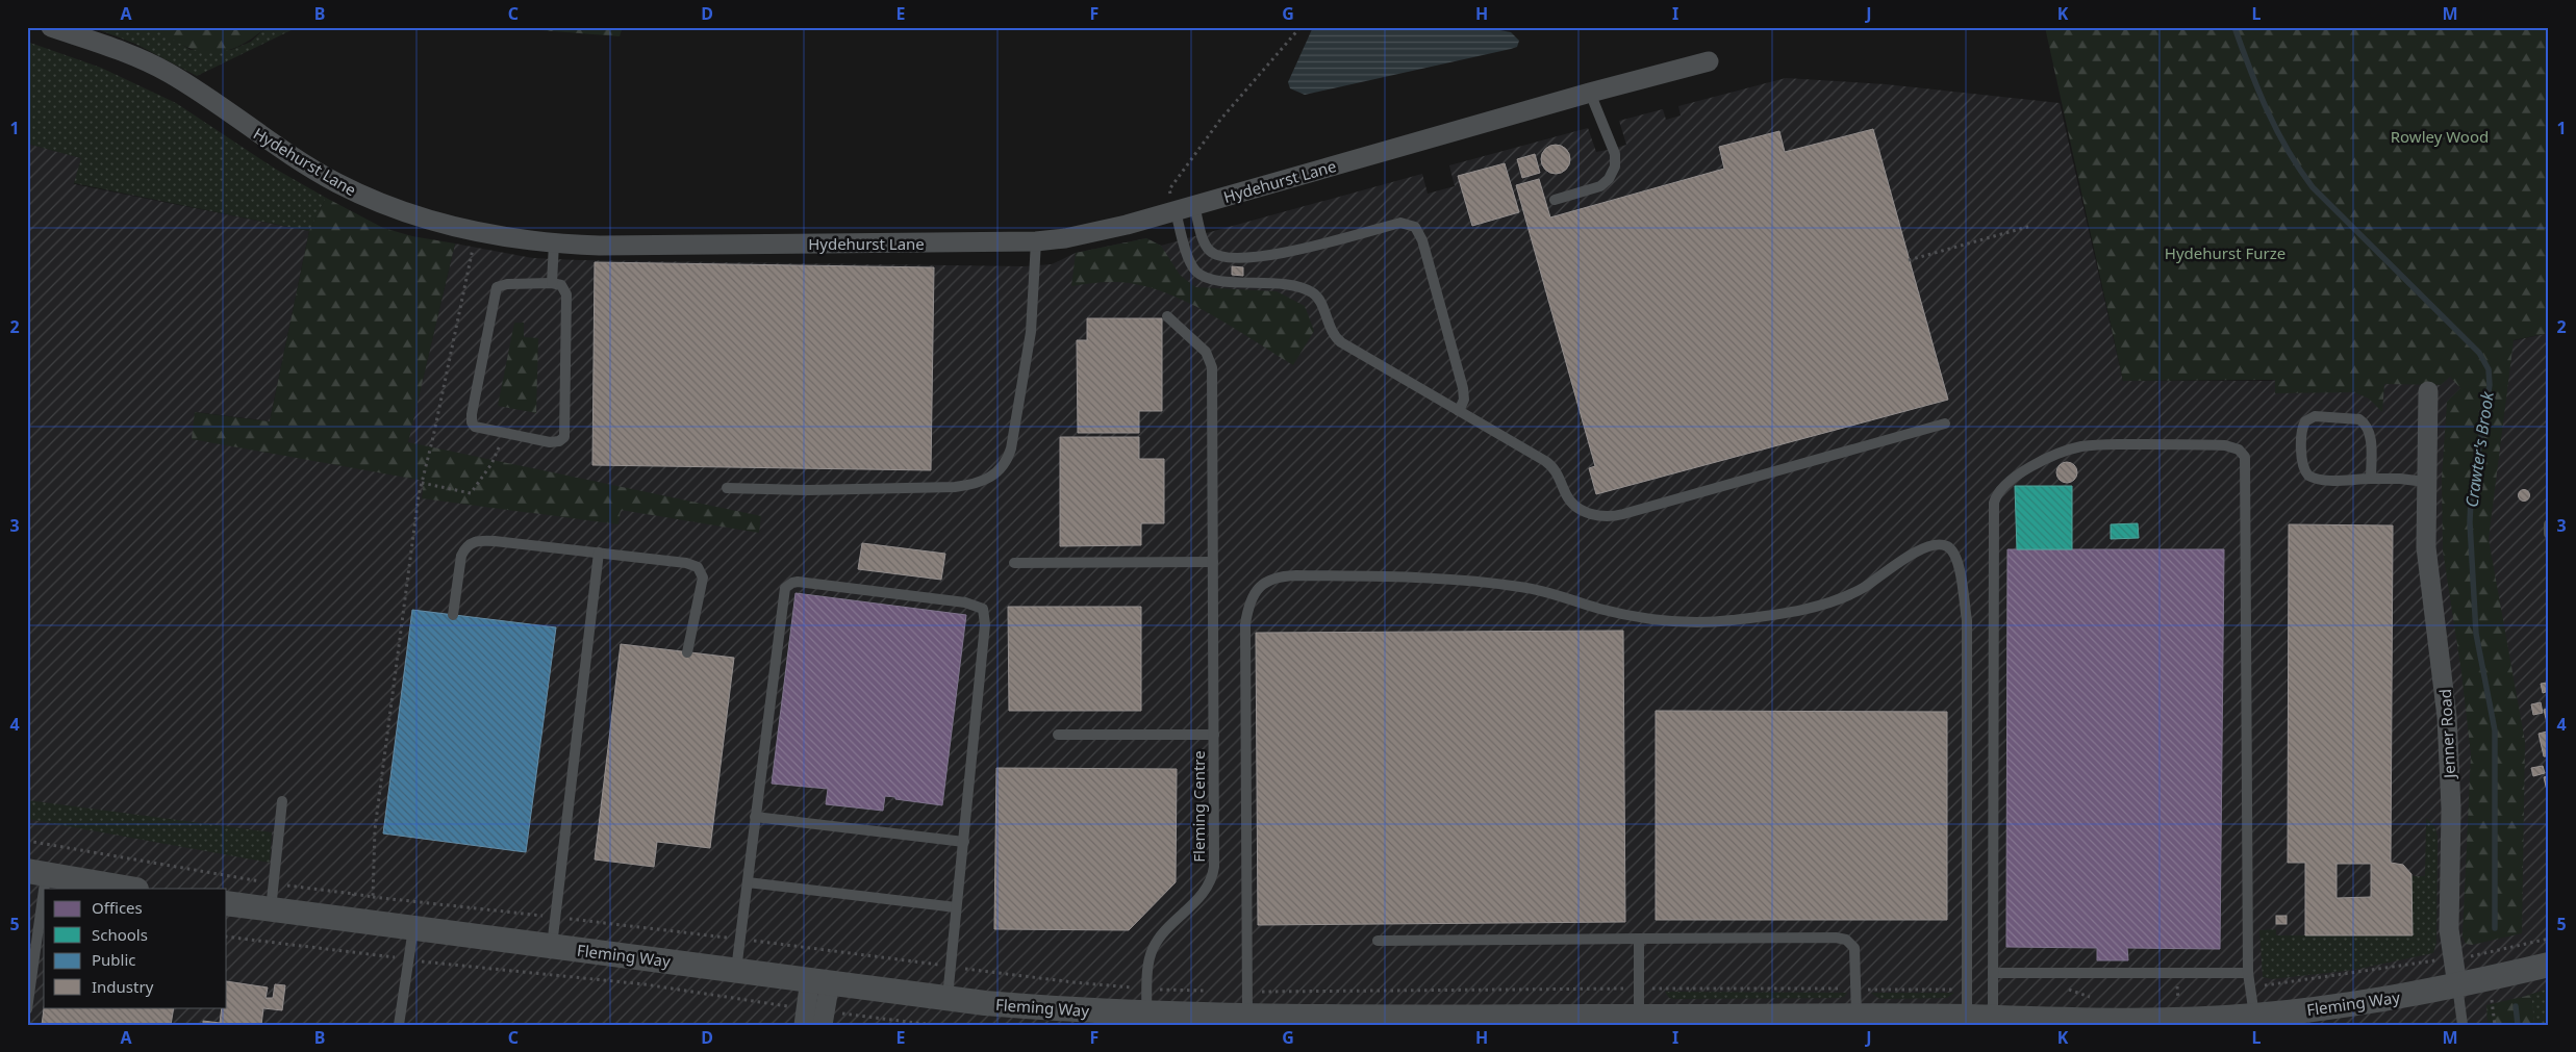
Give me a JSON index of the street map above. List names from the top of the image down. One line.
{"streets":{"street":["Hydehurst Lane","Jenner Road","Fleming Way"],"lane":["Fleming Centre"]},"crossings":[["Jenner Road","Fleming Way"],["Fleming Centre","Fleming Way"]],"water":["Crawter's Brook"],"parks":["Rowley Wood","Hydehurst Furze"],"legend":["Offices","Schools","Public","Industry"],"grid":{"columns":["A","B","C","D","E","F","G","H","I","J","K","L","M"],"rows":["1","2","3","4","5"]}}
